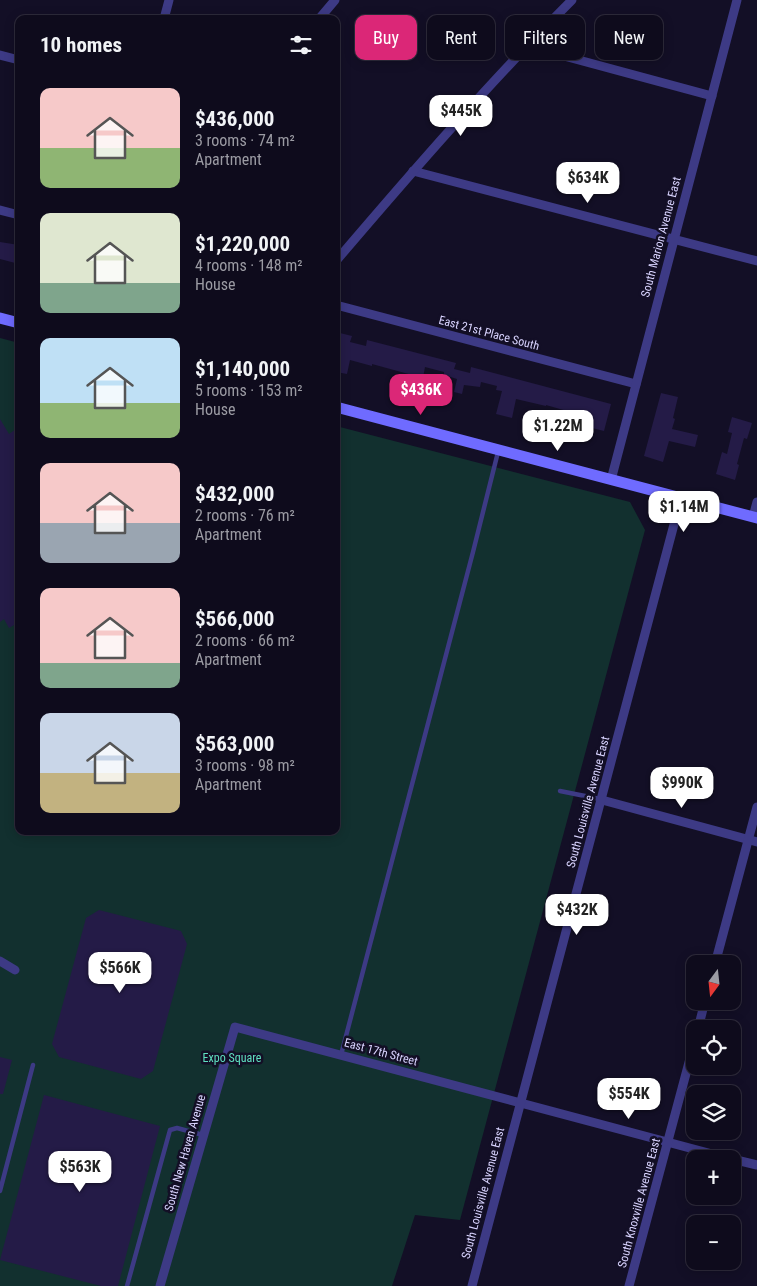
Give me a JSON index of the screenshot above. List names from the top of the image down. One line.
{"streets":{"street":["South Marion Avenue East","East 21st Place South","South Louisville Avenue East","East 17th Street","South New Haven Avenue","South Knoxville Avenue East"]},"crossings":[["South Marion Avenue East","East 21st Place South"],["South Louisville Avenue East","East 17th Street"],["East 17th Street","South New Haven Avenue"],["East 17th Street","South Knoxville Avenue East"]],"parks":["Expo Square"],"north":"bottom","page":{"chip":["Buy","Rent","Filters","New"],"heading":"10 homes","list":[{"name":"$436,000","note":"3 rooms · 74 m² · Apartment"},{"name":"$1,220,000","note":"4 rooms · 148 m² · House"},{"name":"$1,140,000","note":"5 rooms · 153 m² · House"},{"name":"$432,000","note":"2 rooms · 76 m² · Apartment"},{"name":"$566,000","note":"2 rooms · 66 m² · Apartment"},{"name":"$563,000","note":"3 rooms · 98 m² · Apartment"}],"price":["$445K","$634K","$436K","$1.22M","$1.14M","$990K","$432K","$566K","$554K","$563K"],"map_buttons":["+","−"]}}
